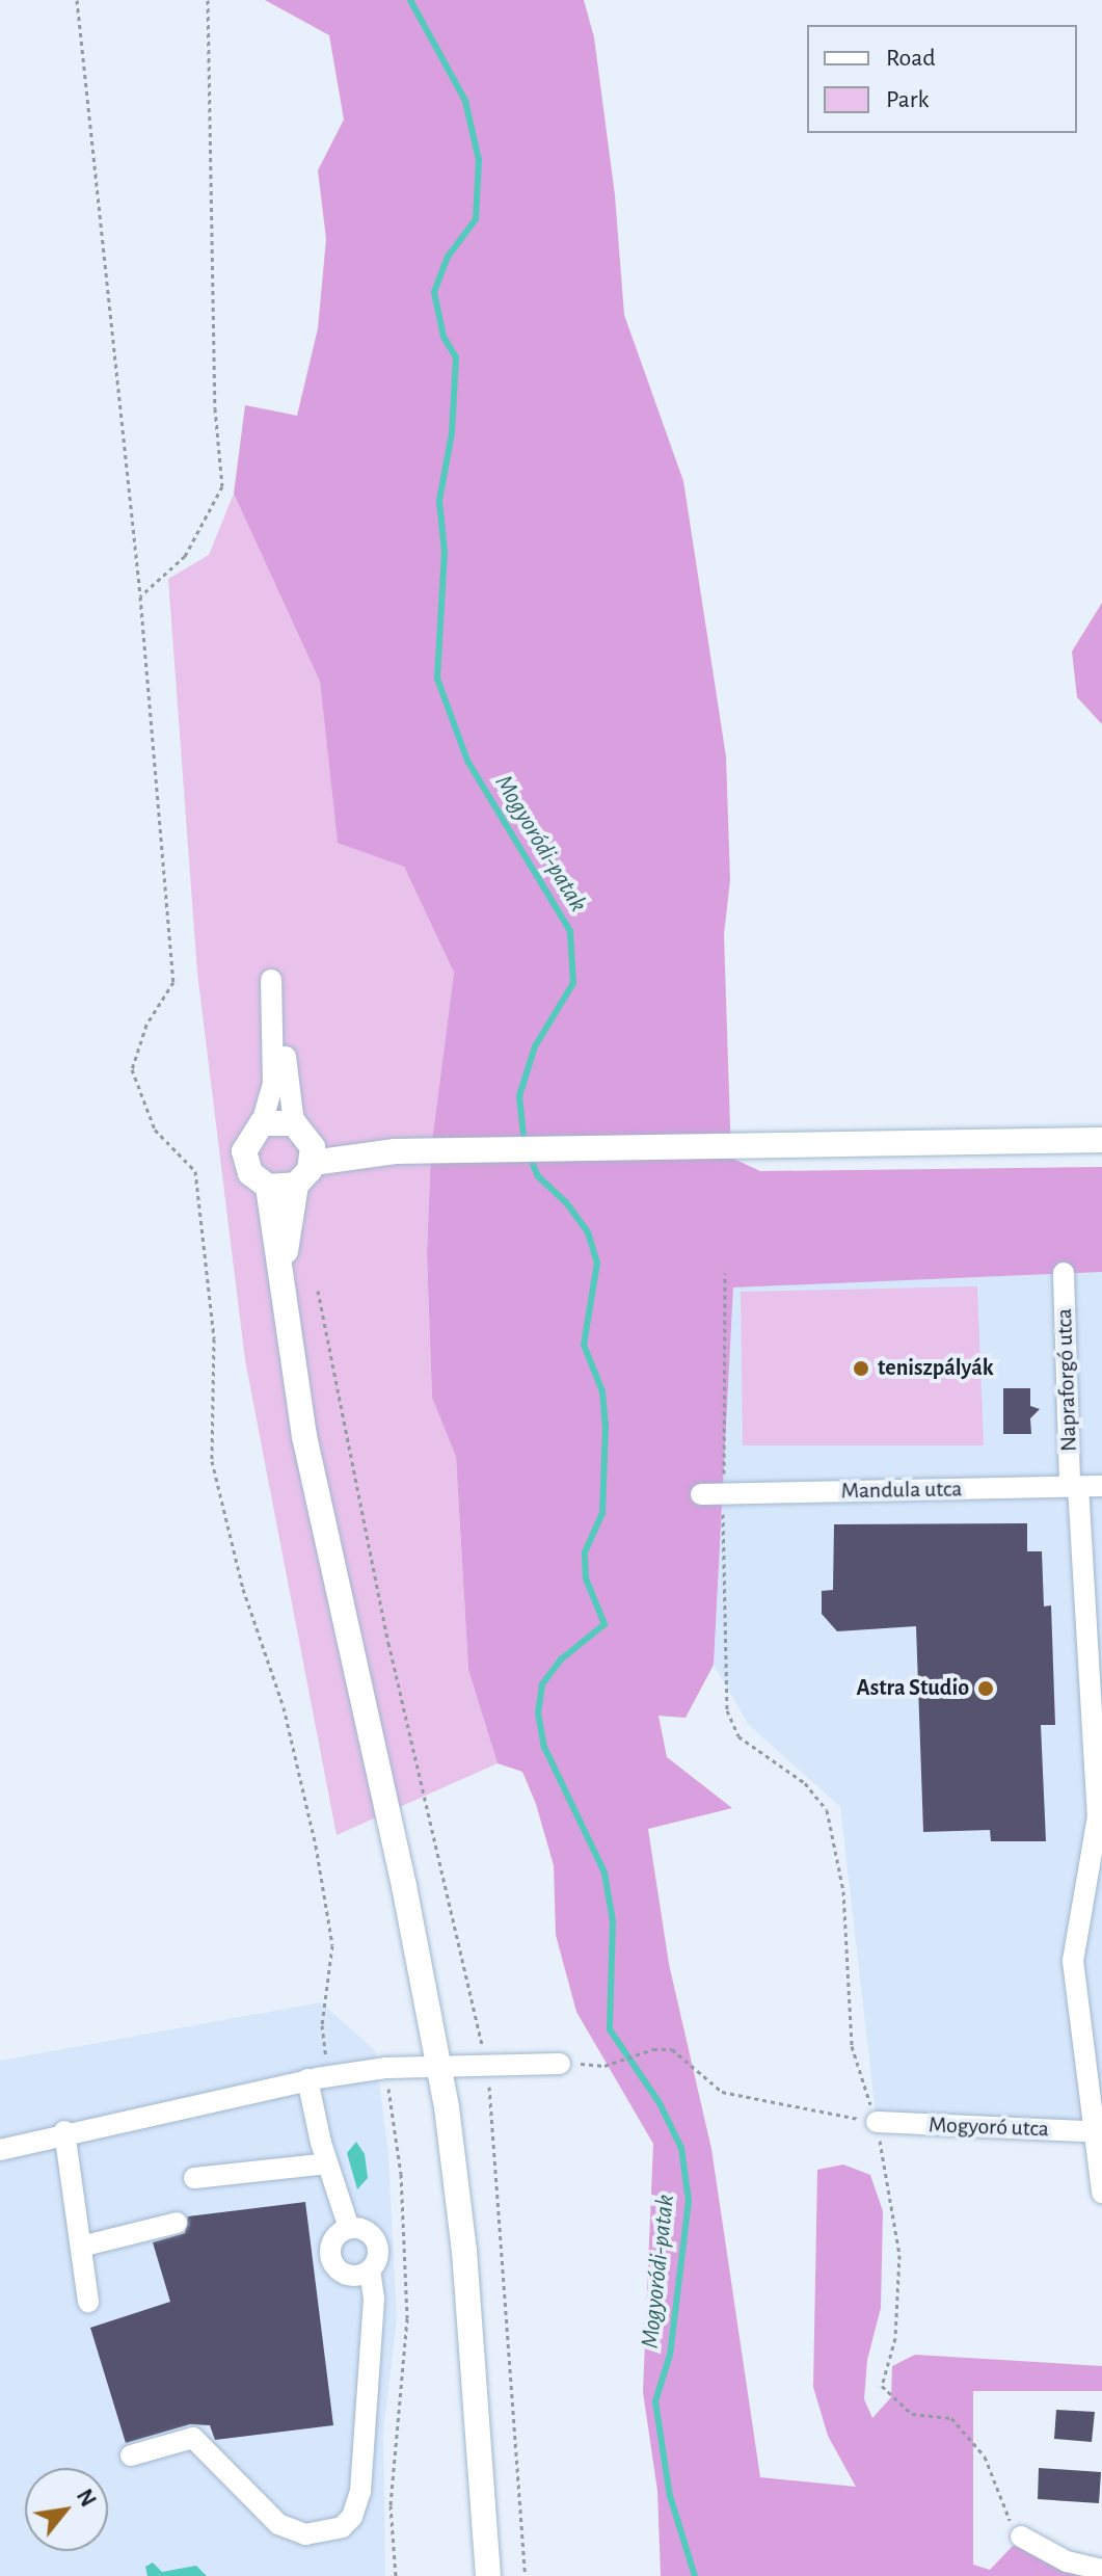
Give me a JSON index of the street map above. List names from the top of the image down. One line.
{"streets":{"street":["Napraforgó utca","Mandula utca","Mogyoró utca"]},"crossings":[["Napraforgó utca","Mandula utca"],["Napraforgó utca","Mogyoró utca"]],"water":["Mogyoródi-patak"],"places":["teniszpályák","Astra Studio"],"legend":["Road","Park"],"north":"top right"}
